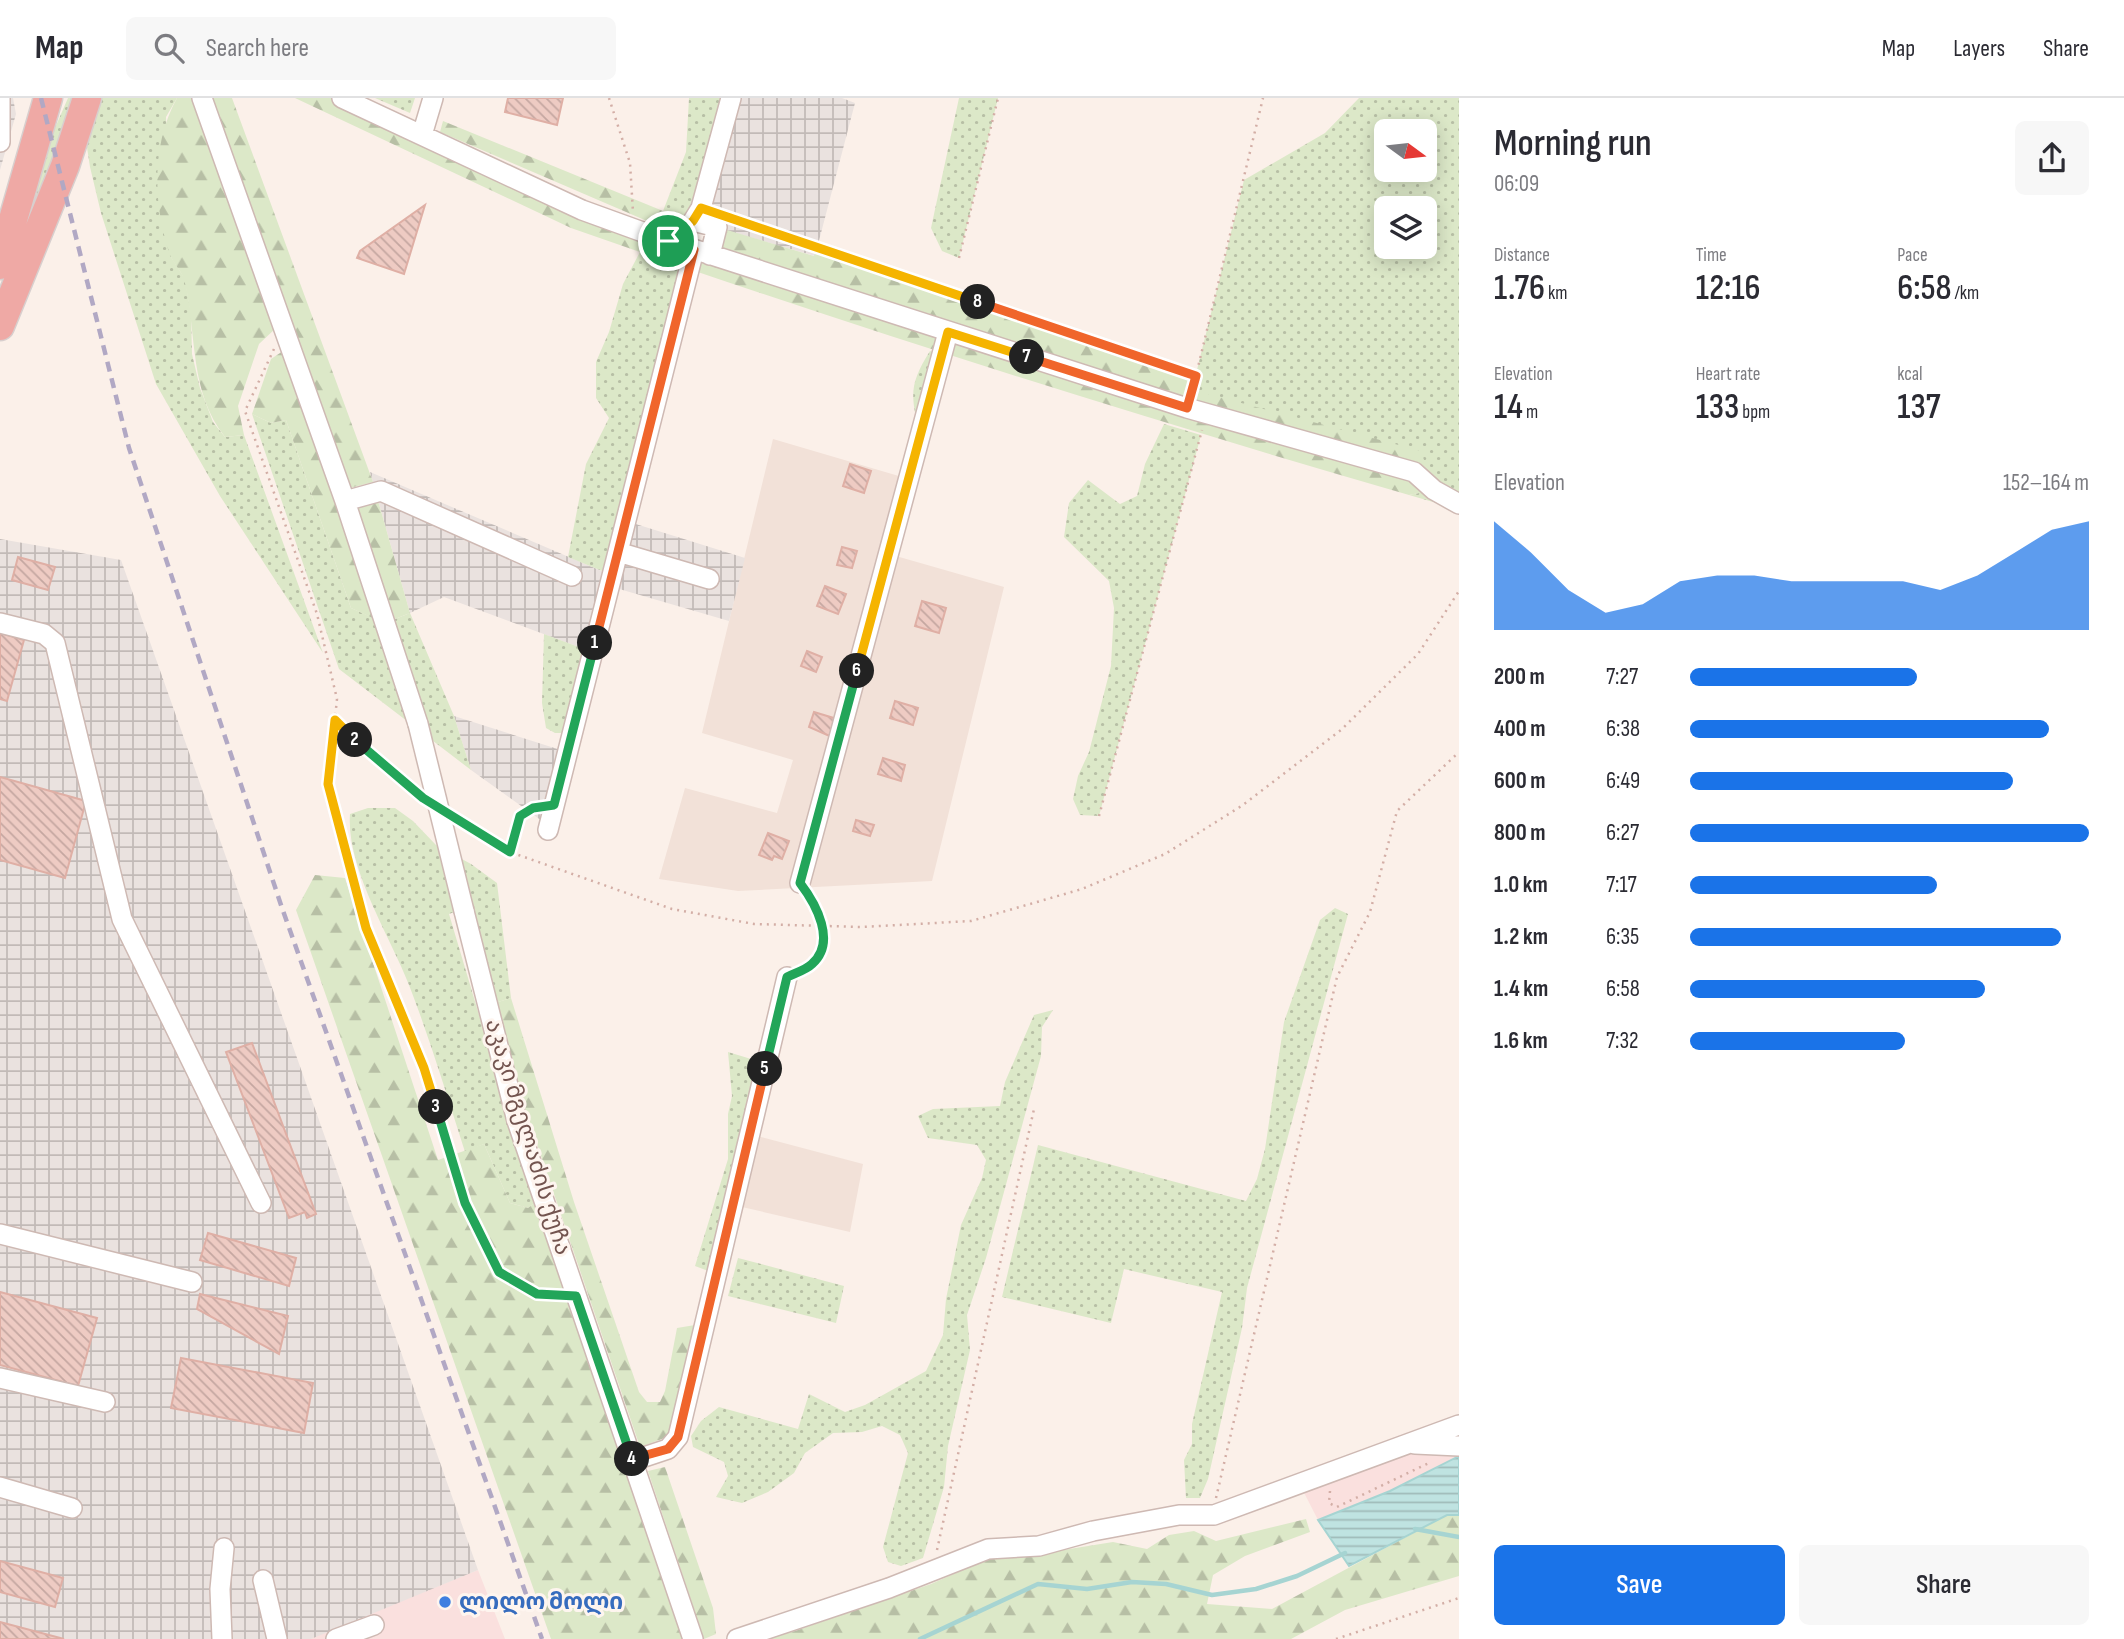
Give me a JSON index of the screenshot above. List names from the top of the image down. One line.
{"streets":{"street":["აკაკი მგელაძის ქუჩა"]},"places":["ლილო მოლი"],"north":"right","page":{"header":"Map","search":"Search here","nav":["Map","Layers","Share"],"heading":["Morning run","06:09"],"stats":[["Distance","1.76 km"],["Time","12:16"],["Pace","6:58 /km"],["Elevation","14 m"],["Heart rate","133 bpm"],["kcal","137"]],"pins":["8","7","1","6","2","5","3","4"],"chart":["Elevation","152–164 m"],"list":[{"name":"200 m","note":"7:27"},{"name":"400 m","note":"6:38"},{"name":"600 m","note":"6:49"},{"name":"800 m","note":"6:27"},{"name":"1.0 km","note":"7:17"},{"name":"1.2 km","note":"6:35"},{"name":"1.4 km","note":"6:58"},{"name":"1.6 km","note":"7:32"}],"buttons":["Save","Share"]}}
